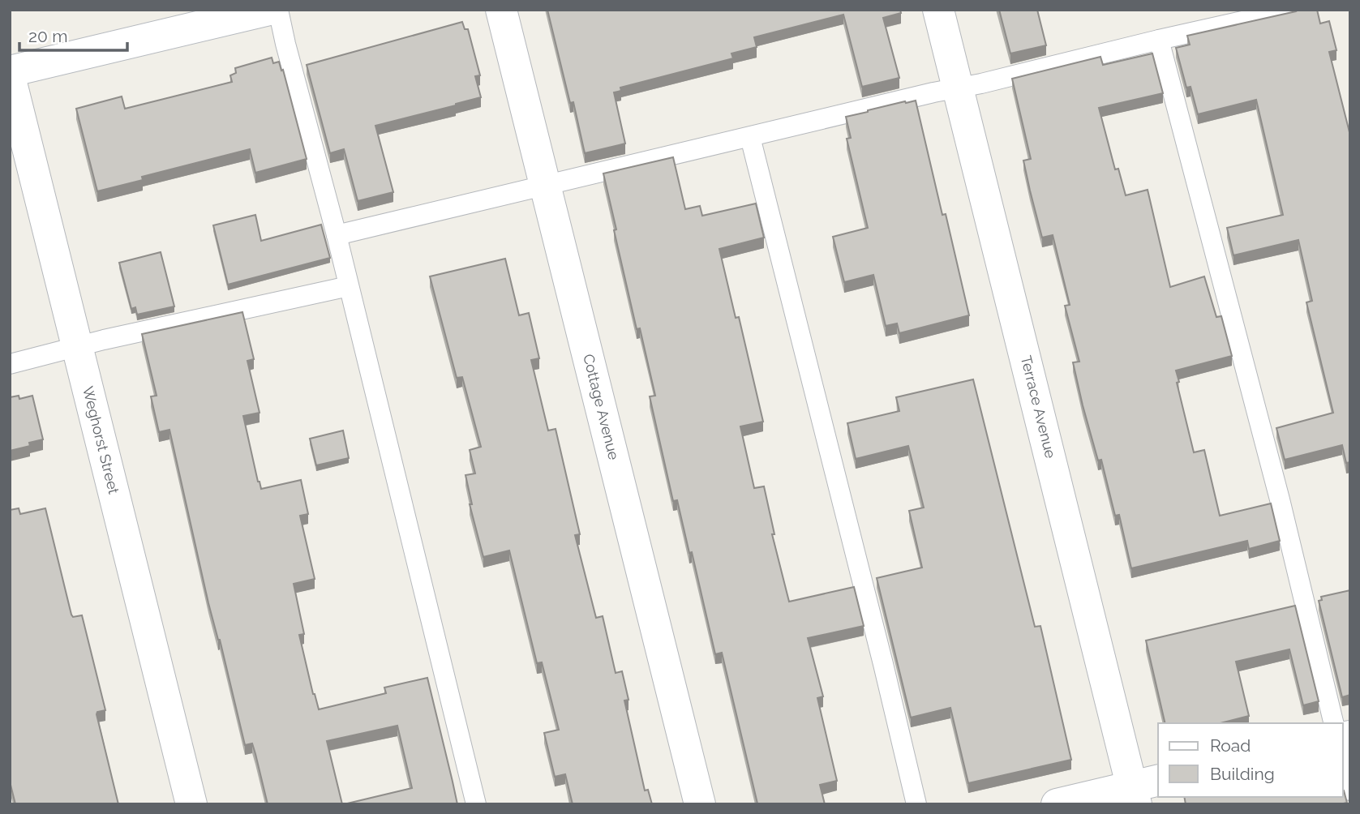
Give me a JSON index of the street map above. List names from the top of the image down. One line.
{"streets":{"street":["Cottage Avenue","Terrace Avenue","Weghorst Street"]},"legend":["Road","Building"],"scale_bar":"20 m"}
